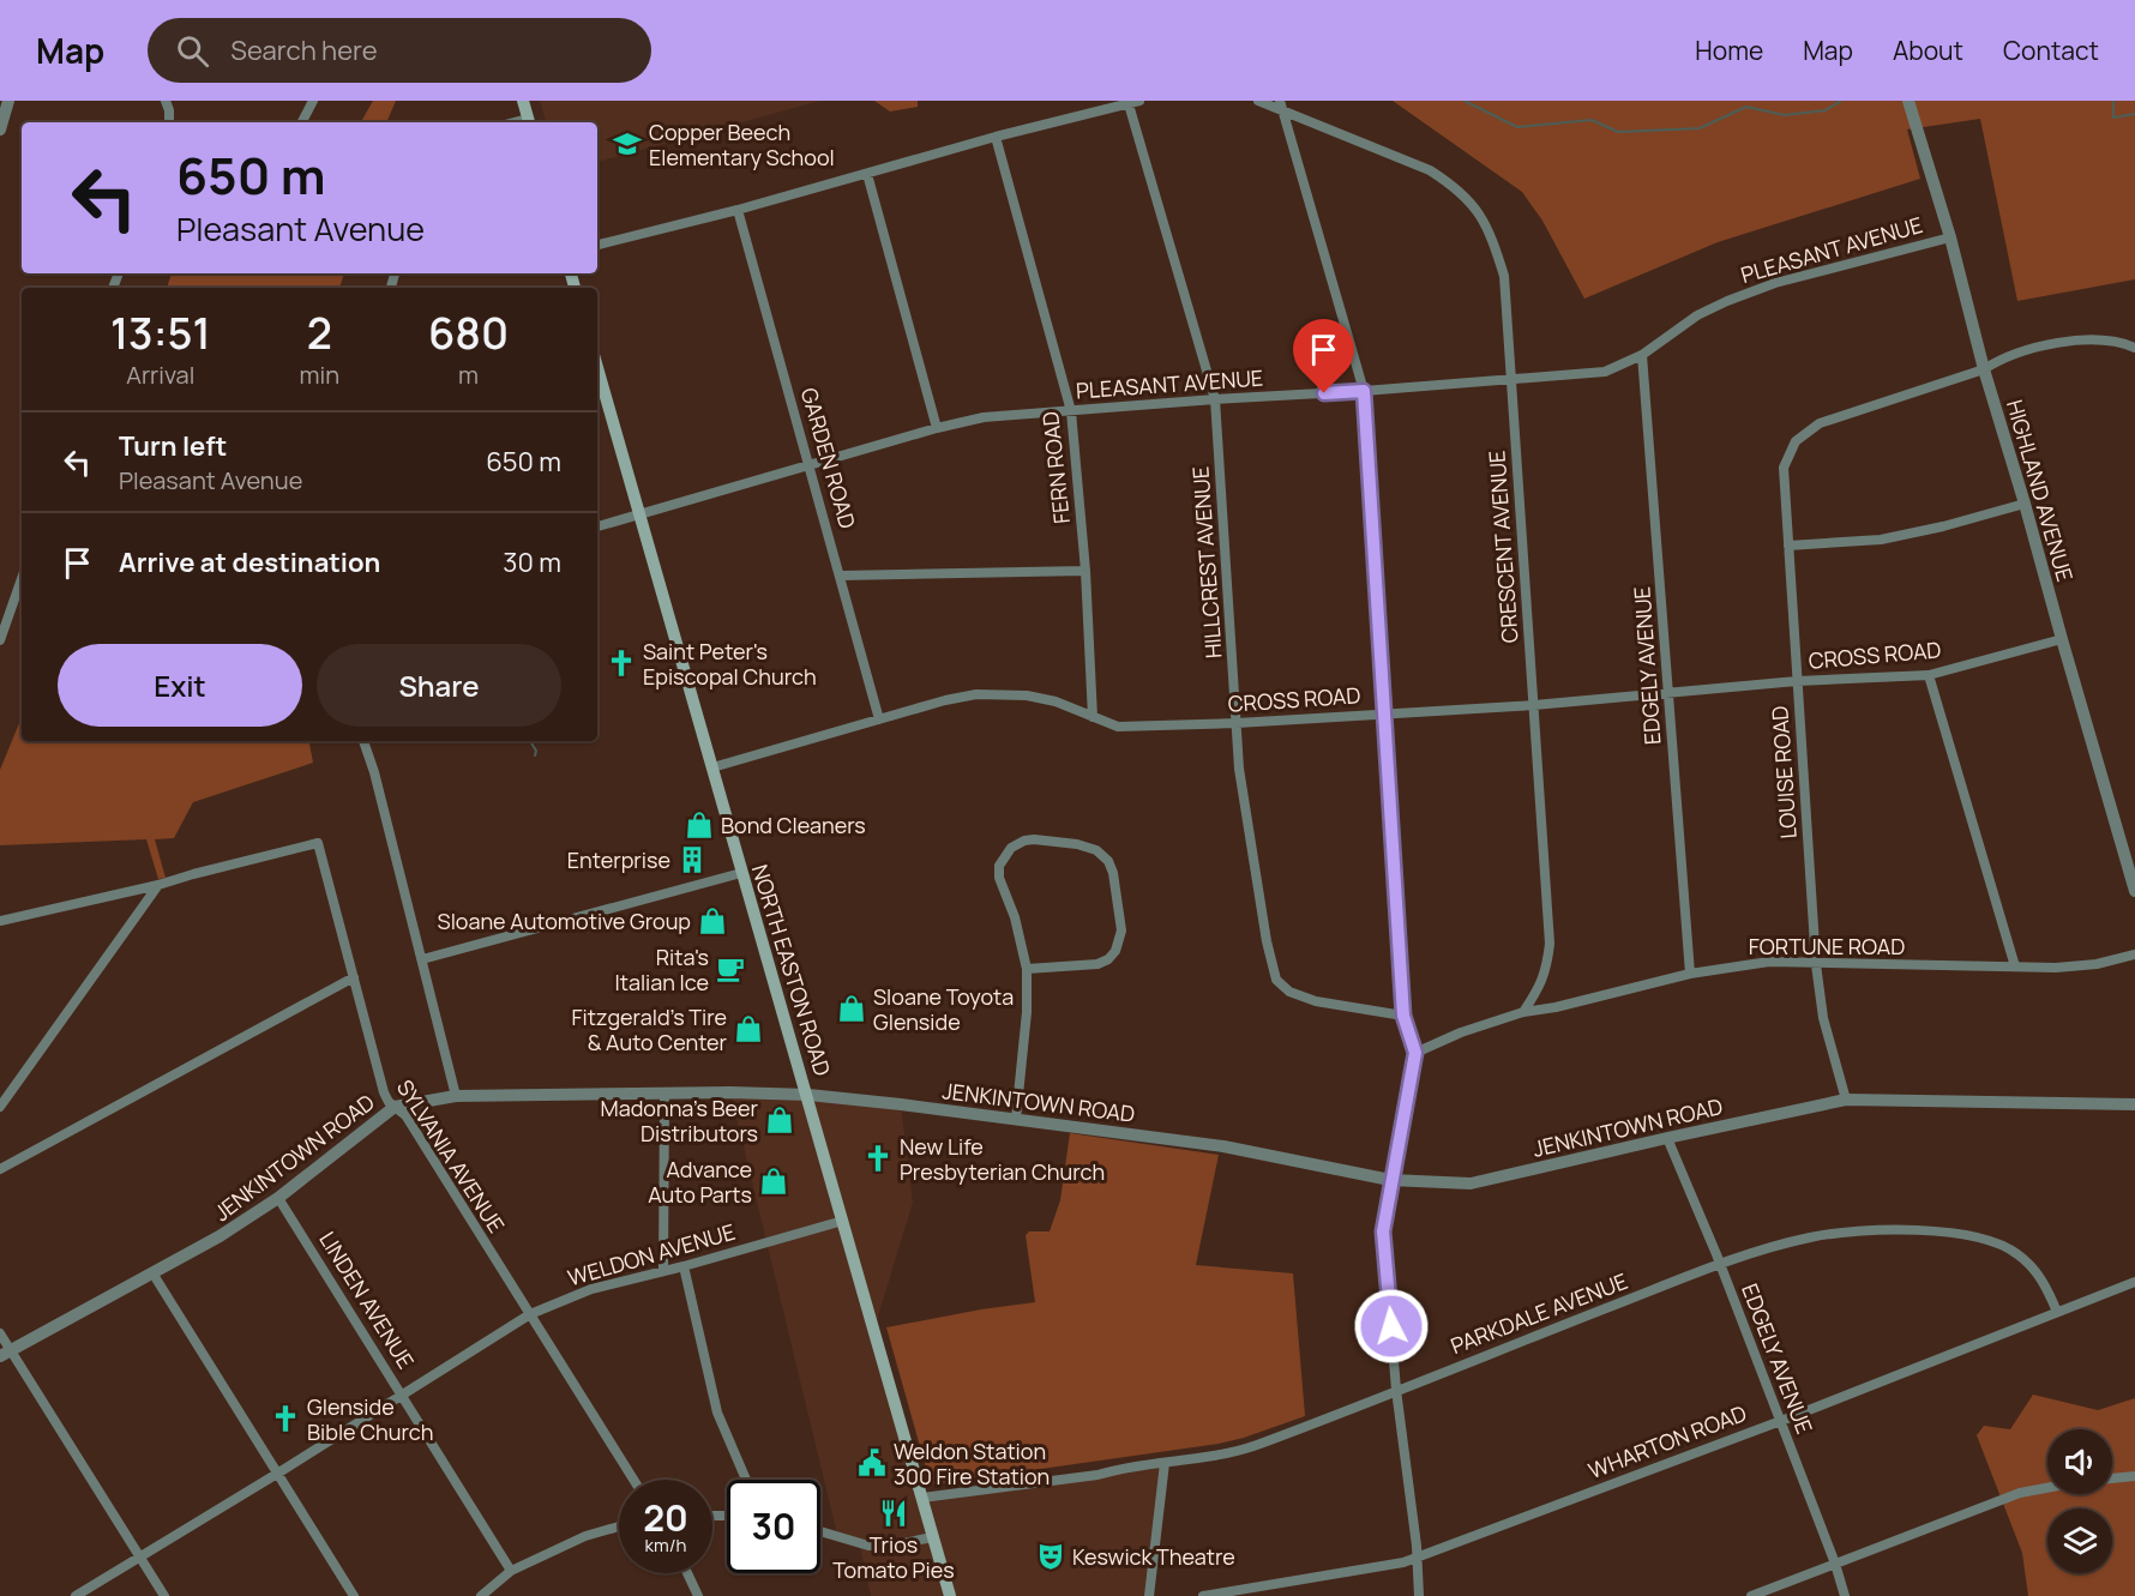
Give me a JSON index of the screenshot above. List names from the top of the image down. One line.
{"streets":{"main road":["NORTH EASTON ROAD"],"street":["PLEASANT AVENUE","GARDEN ROAD","FERN ROAD","HIGHLAND AVENUE","CRESCENT AVENUE","HILLCREST AVENUE","CROSS ROAD","EDGELY AVENUE","LOUISE ROAD","FORTUNE ROAD","JENKINTOWN ROAD","SYLVANIA AVENUE","WELDON AVENUE","LINDEN AVENUE","PARKDALE AVENUE","WHARTON ROAD"]},"crossings":[["PLEASANT AVENUE","GARDEN ROAD"],["PLEASANT AVENUE","FERN ROAD"],["PLEASANT AVENUE","HIGHLAND AVENUE"],["PLEASANT AVENUE","CRESCENT AVENUE"],["PLEASANT AVENUE","HILLCREST AVENUE"],["PLEASANT AVENUE","EDGELY AVENUE"],["PLEASANT AVENUE","NORTH EASTON ROAD"],["GARDEN ROAD","CROSS ROAD"],["FERN ROAD","CROSS ROAD"],["HIGHLAND AVENUE","CROSS ROAD"],["HIGHLAND AVENUE","LOUISE ROAD"],["CRESCENT AVENUE","CROSS ROAD"],["CRESCENT AVENUE","FORTUNE ROAD"],["HILLCREST AVENUE","CROSS ROAD"],["CROSS ROAD","EDGELY AVENUE"],["CROSS ROAD","LOUISE ROAD"],["CROSS ROAD","NORTH EASTON ROAD"],["EDGELY AVENUE","FORTUNE ROAD"],["EDGELY AVENUE","JENKINTOWN ROAD"],["EDGELY AVENUE","PARKDALE AVENUE"],["EDGELY AVENUE","WHARTON ROAD"],["LOUISE ROAD","FORTUNE ROAD"],["LOUISE ROAD","JENKINTOWN ROAD"],["NORTH EASTON ROAD","JENKINTOWN ROAD"],["NORTH EASTON ROAD","WELDON AVENUE"],["NORTH EASTON ROAD","PARKDALE AVENUE"],["JENKINTOWN ROAD","SYLVANIA AVENUE"],["JENKINTOWN ROAD","LINDEN AVENUE"],["SYLVANIA AVENUE","WELDON AVENUE"],["WELDON AVENUE","LINDEN AVENUE"],["PARKDALE AVENUE","WHARTON ROAD"]],"places":{"school or university":["Copper Beech Elementary School"],"church":["Saint Peter's Episcopal Church","New Life Presbyterian Church","Glenside Bible Church"],"shop":["Bond Cleaners","Sloane Automotive Group","Sloane Toyota Glenside","Fitzgerald's Tire & Auto Center","Madonna's Beer Distributors","Advance Auto Parts"],"building":["Enterprise"],"cafe":["Rita's Italian Ice"],"public building":["Weldon Station 300 Fire Station"],"restaurant":["Trios Tomato Pies"],"theatre":["Keswick Theatre"]},"page":{"header":"Map","search":"Search here","nav":["Home","Map","About","Contact"],"turn":["650 m","Pleasant Avenue"],"eta":["13:51","Arrival","2","min","680","m"],"list":[{"name":"Turn left","note":"Pleasant Avenue","value":"650 m"},{"name":"Arrive at destination","value":"30 m"}],"buttons":["Exit","Share"],"speed":"20 km/h","limit":"30"}}
